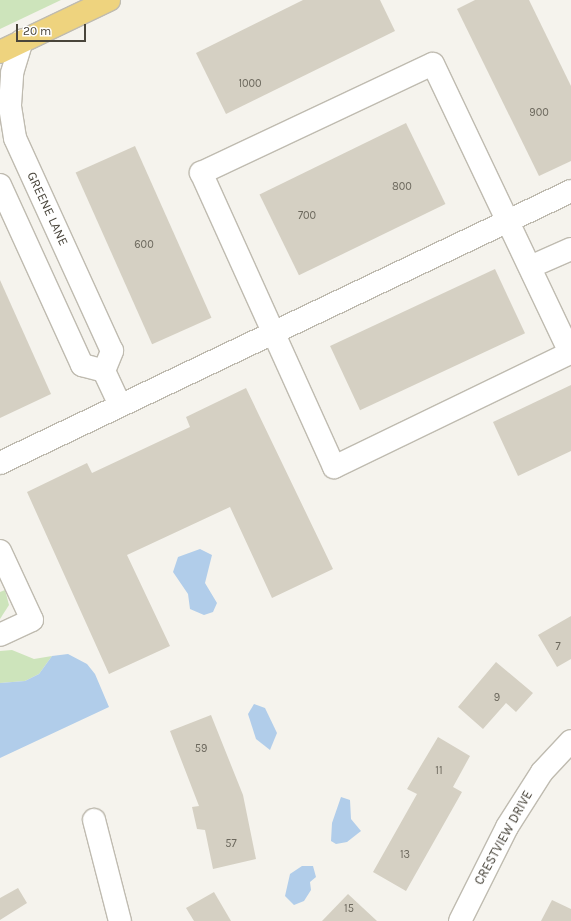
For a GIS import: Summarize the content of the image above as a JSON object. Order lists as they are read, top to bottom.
{
  "streets": {
    "street": ["GREENE LANE", "CRESTVIEW DRIVE"]
  },
  "house_numbers": [
    "1000",
    "900",
    "800",
    "700",
    "600",
    "7",
    "9",
    "59",
    "11",
    "57",
    "13",
    "15"
  ],
  "scale_bar": "20 m"
}
